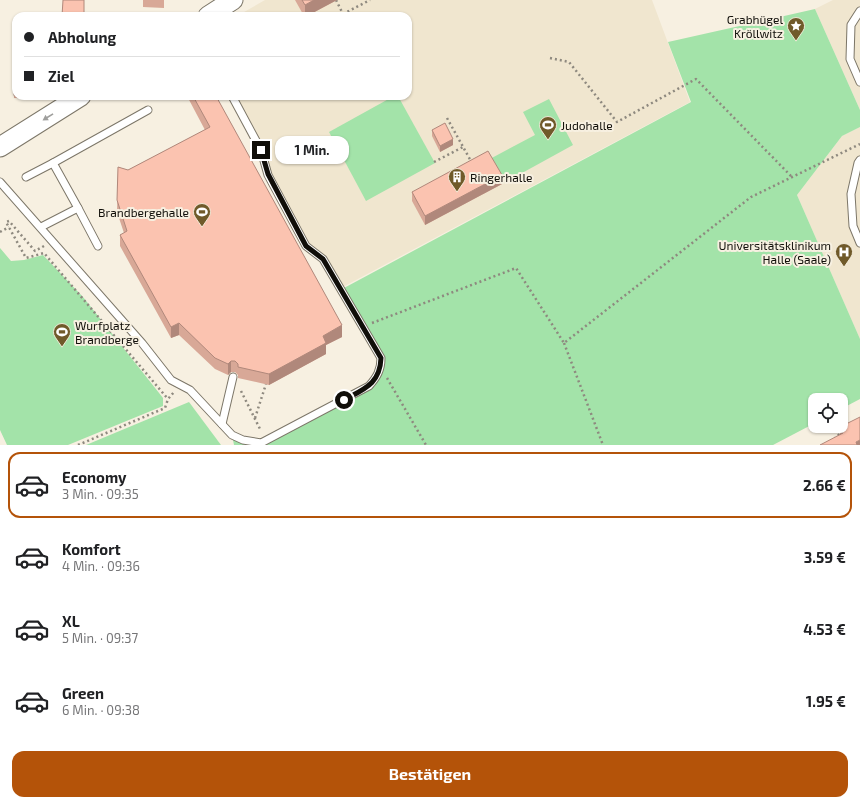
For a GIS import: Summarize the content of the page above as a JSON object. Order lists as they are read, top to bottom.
{
  "places": {
    "place": ["Grabhügel Kröllwitz"],
    "sports": ["Judohalle", "Brandbergehalle", "Wurfplatz Brandberge"],
    "building": ["Ringerhalle"],
    "hospital": ["Universitätsklinikum Halle (Saale)"]
  },
  "page": {
    "banner": ["Abholung", "Ziel"],
    "bubble": "1 Min.",
    "list": [
      {
        "name": "Economy",
        "note": "3 Min. · 09:35",
        "value": "2.66 €"
      },
      {
        "name": "Komfort",
        "note": "4 Min. · 09:36",
        "value": "3.59 €"
      },
      {
        "name": "XL",
        "note": "5 Min. · 09:37",
        "value": "4.53 €"
      },
      {
        "name": "Green",
        "note": "6 Min. · 09:38",
        "value": "1.95 €"
      }
    ],
    "buttons": "Bestätigen"
  }
}
